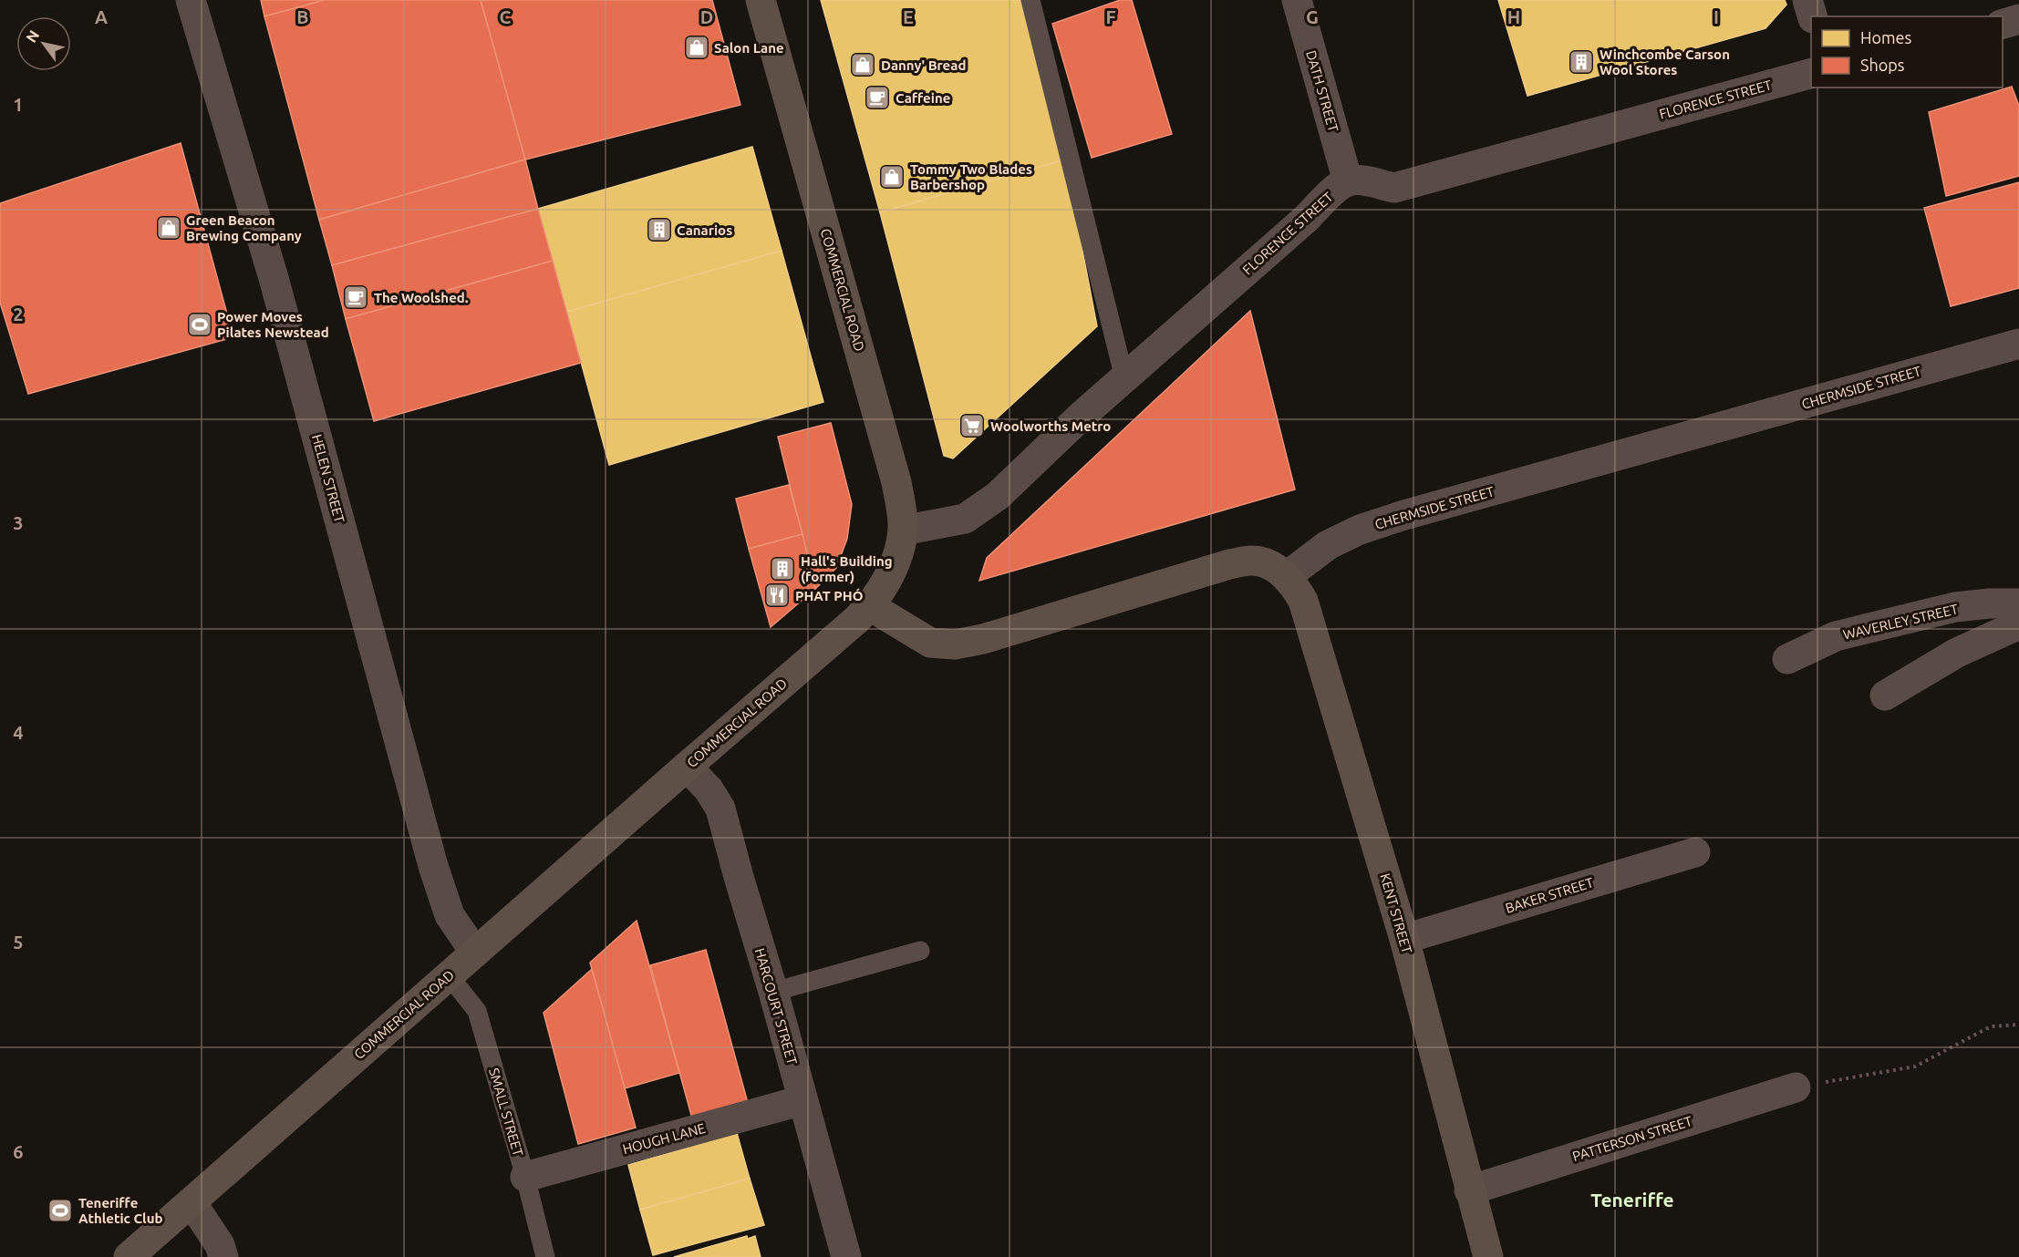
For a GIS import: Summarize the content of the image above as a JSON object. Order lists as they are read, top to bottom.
{
  "streets": {
    "street": [
      "DATH STREET",
      "FLORENCE STREET",
      "COMMERCIAL ROAD",
      "CHERMSIDE STREET",
      "HELEN STREET",
      "WAVERLEY STREET",
      "BAKER STREET",
      "KENT STREET",
      "HARCOURT STREET",
      "HOUGH LANE",
      "PATTERSON STREET"
    ],
    "lane": ["SMALL STREET"]
  },
  "crossings": [
    ["DATH STREET", "FLORENCE STREET"],
    ["FLORENCE STREET", "COMMERCIAL ROAD"],
    ["COMMERCIAL ROAD", "HELEN STREET"],
    ["COMMERCIAL ROAD", "HARCOURT STREET"],
    ["COMMERCIAL ROAD", "SMALL STREET"],
    ["CHERMSIDE STREET", "KENT STREET"],
    ["BAKER STREET", "KENT STREET"],
    ["KENT STREET", "PATTERSON STREET"],
    ["HARCOURT STREET", "HOUGH LANE"],
    ["SMALL STREET", "HOUGH LANE"]
  ],
  "districts": ["Teneriffe"],
  "places": {
    "shop": [
      "Salon Lane",
      "Danny' Bread",
      "Tommy Two Blades Barbershop",
      "Green Beacon Brewing Company"
    ],
    "building": ["Winchcombe Carson Wool Stores", "Canarios", "Hall's Building (former)"],
    "cafe": ["Caffeine", "The Woolshed."],
    "sports": ["Power Moves Pilates Newstead", "Teneriffe Athletic Club"],
    "supermarket": ["Woolworths Metro"],
    "restaurant": ["PHAT PHÓ"]
  },
  "legend": ["Homes", "Shops"],
  "north": "top left",
  "grid": {
    "columns": [
      "A",
      "B",
      "C",
      "D",
      "E",
      "F",
      "G",
      "H",
      "I"
    ],
    "rows": [
      "1",
      "2",
      "3",
      "4",
      "5",
      "6"
    ]
  }
}
